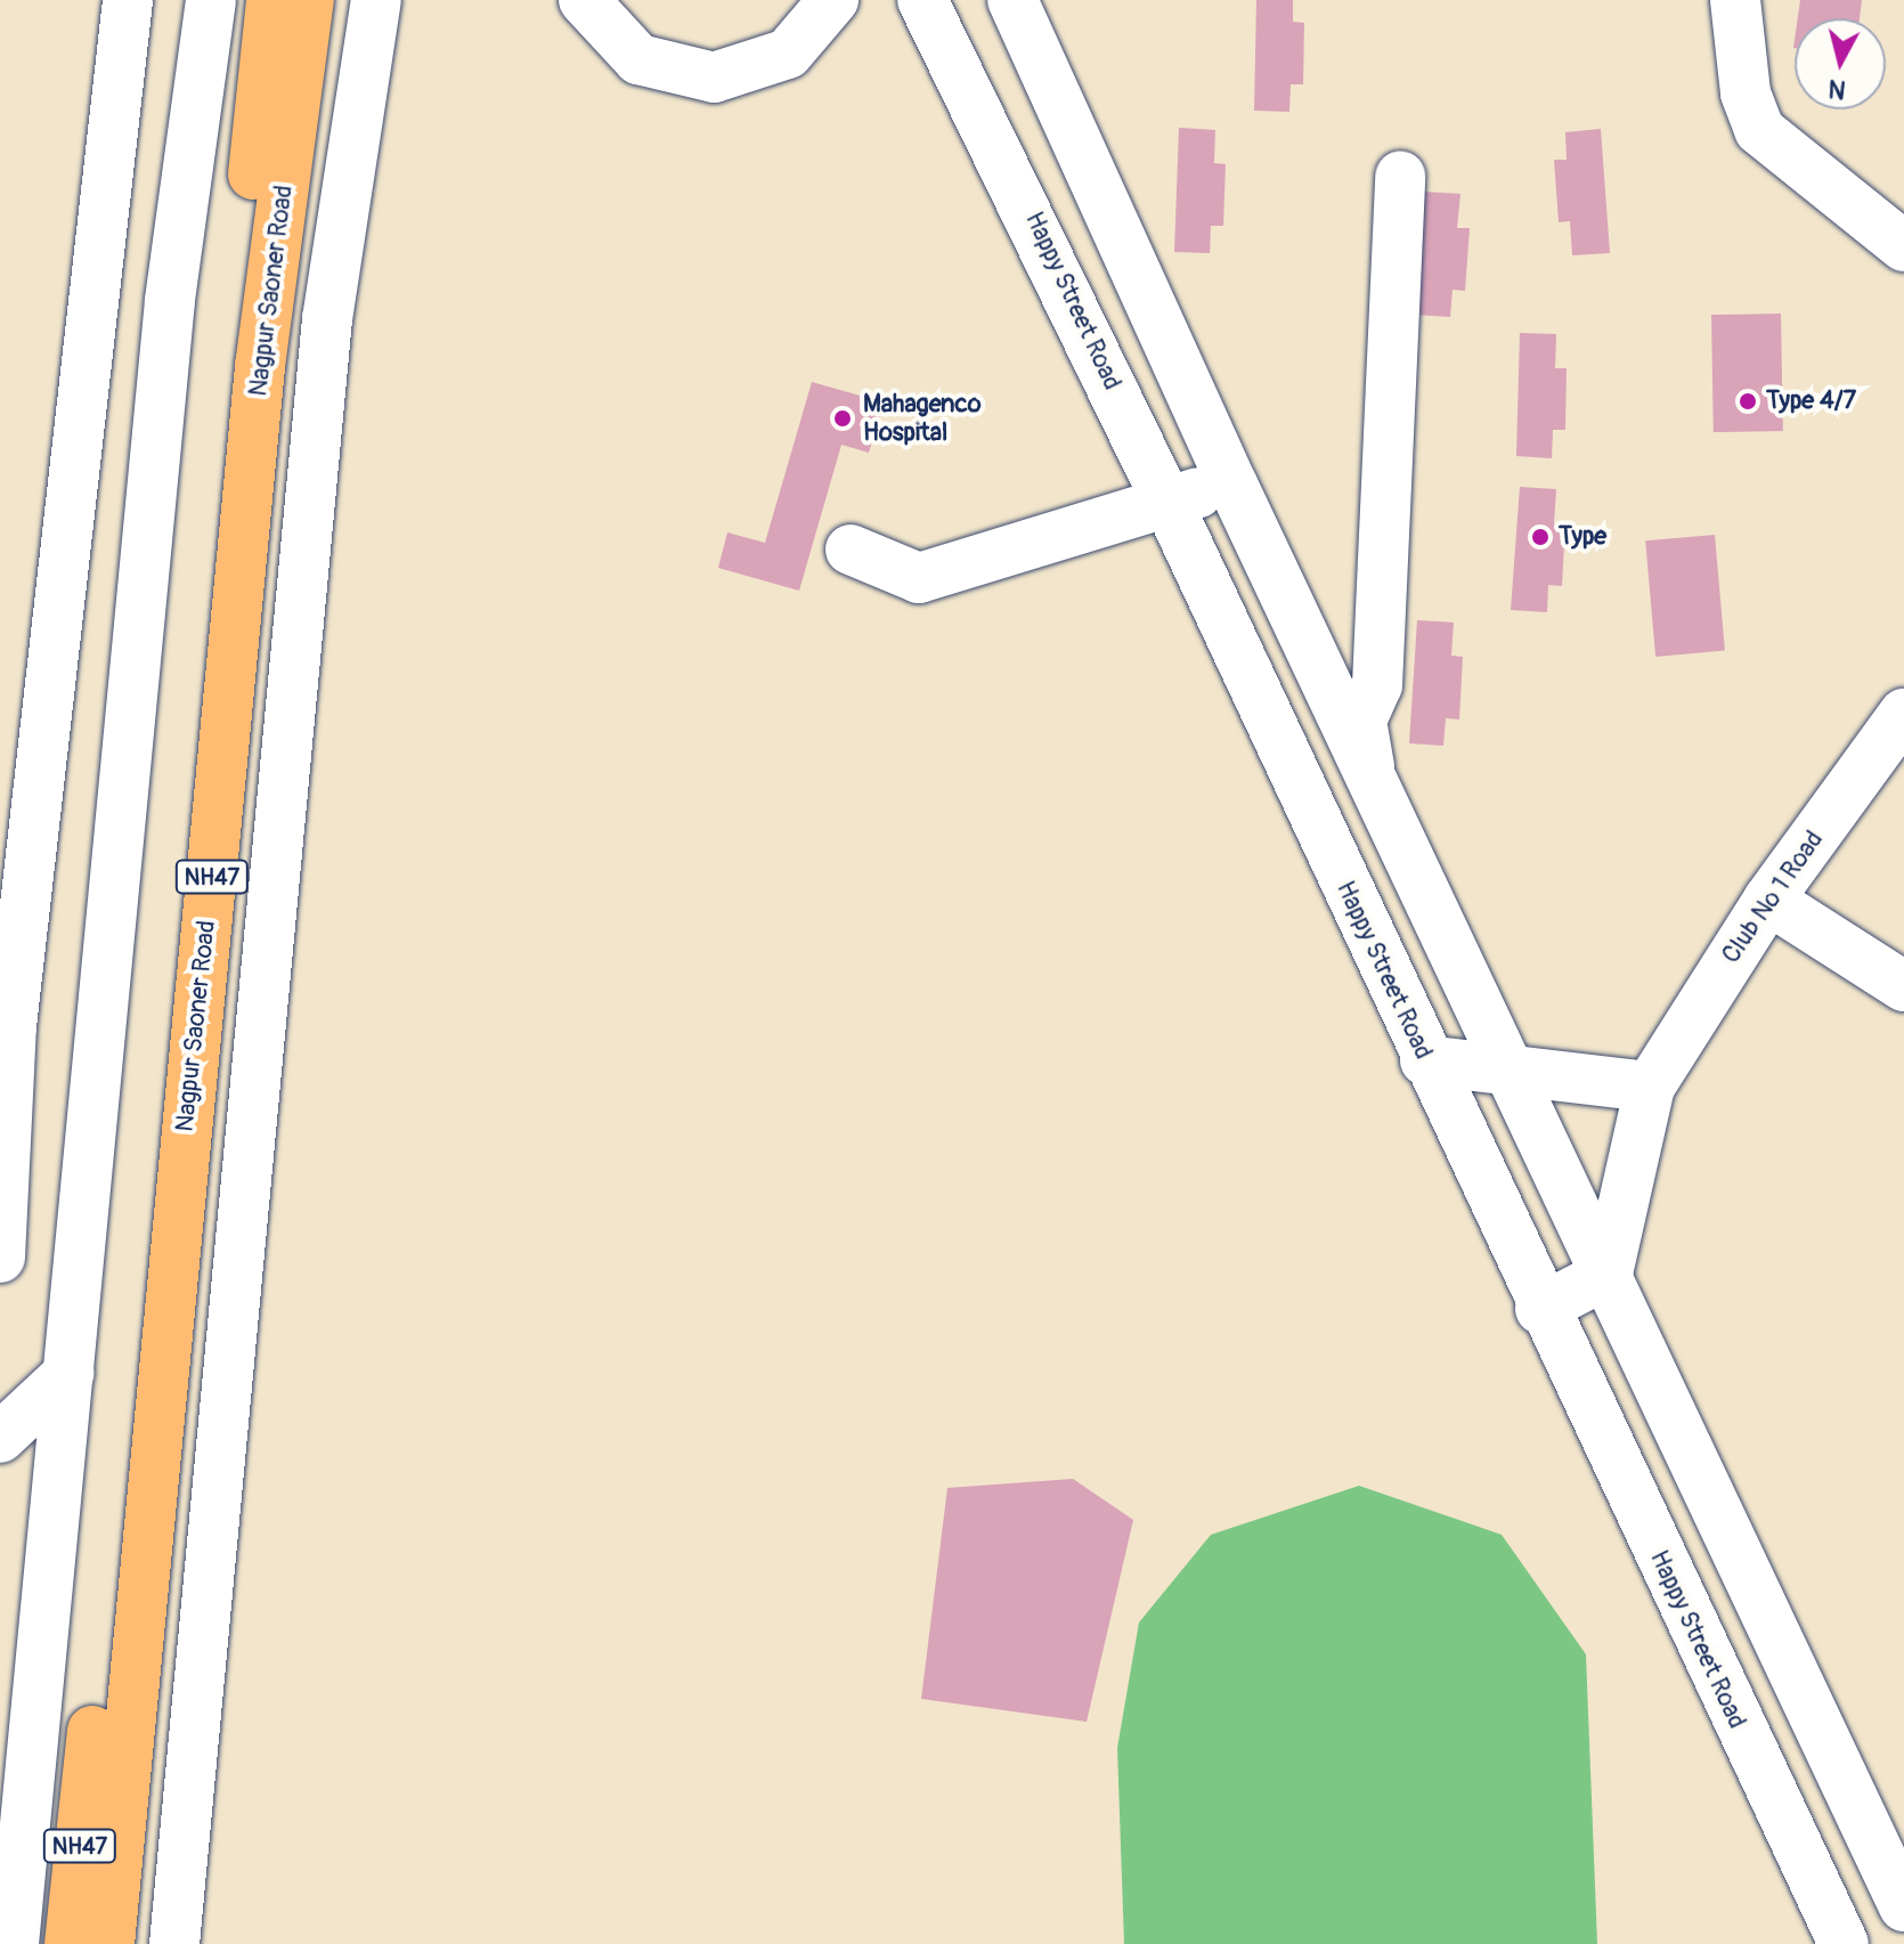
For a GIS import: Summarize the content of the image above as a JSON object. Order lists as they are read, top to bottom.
{
  "streets": {
    "highway": ["Nagpur Saoner Road", "NH47"],
    "street": ["Happy Street Road", "Club No 1 Road"]
  },
  "places": ["Type 4/7", "Mahagenco Hospital", "Type"],
  "north": "bottom"
}
